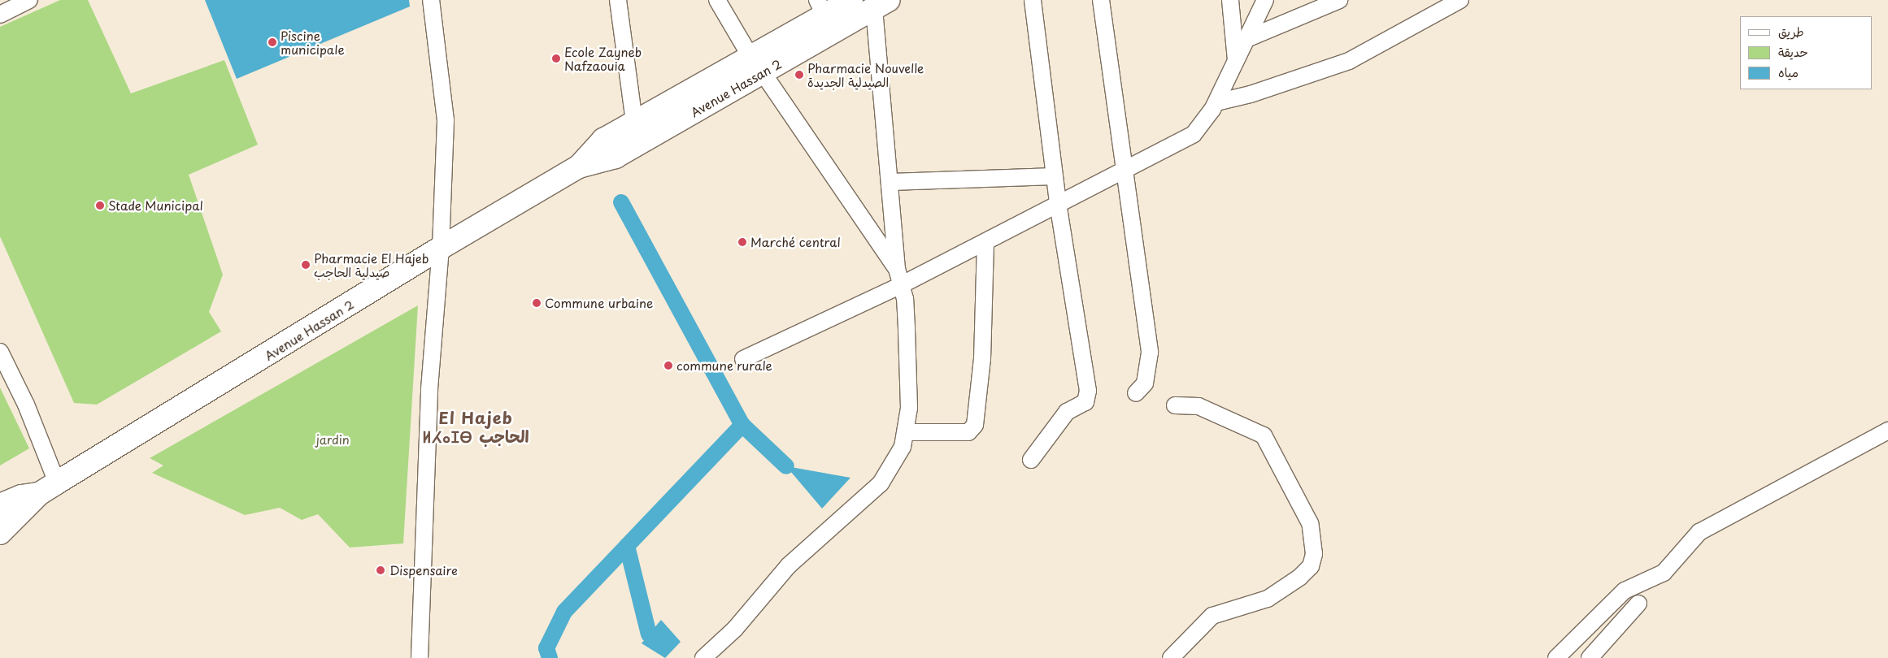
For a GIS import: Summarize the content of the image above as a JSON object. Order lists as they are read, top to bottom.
{
  "streets": {
    "main road": ["Avenue Hassan 2"]
  },
  "districts": ["El Hajeb ⵍⵃⴰⵊⴱ الحاجب"],
  "parks": ["jardin"],
  "places": [
    "Piscine municipale",
    "Ecole Zayneb Nafzaouia",
    "Pharmacie Nouvelle الصيدلية الجديدة",
    "Stade Municipal",
    "Marché central",
    "Pharmacie El Hajeb صيدلية الحاجب",
    "Commune urbaine",
    "commune rurale",
    "Dispensaire"
  ],
  "legend": ["طريق", "حديقة", "مياه"]
}
